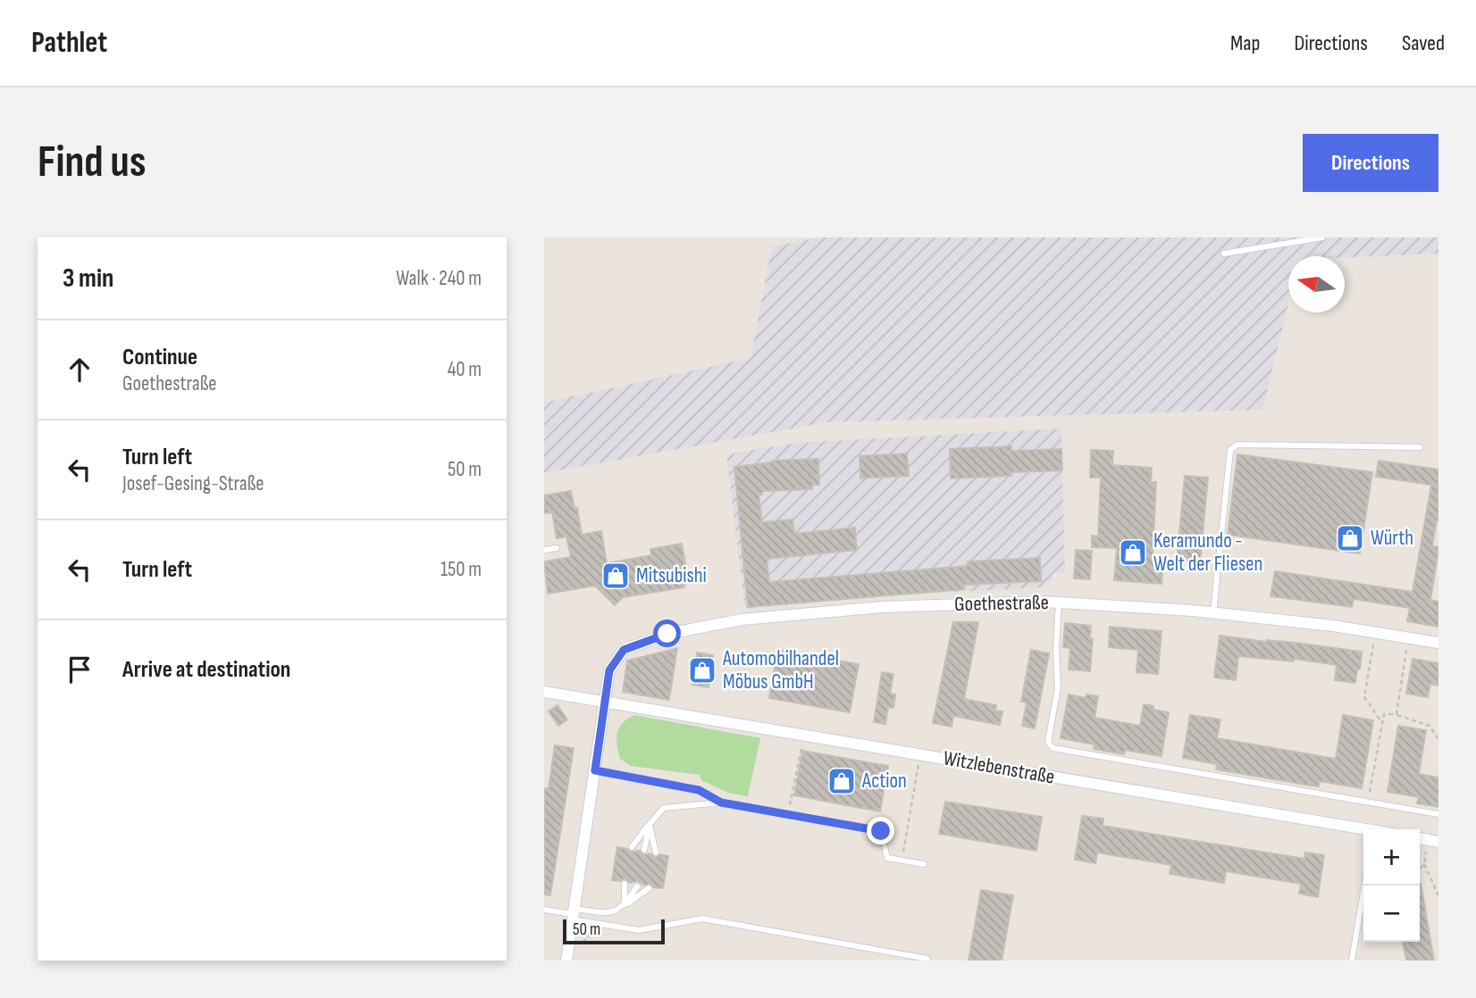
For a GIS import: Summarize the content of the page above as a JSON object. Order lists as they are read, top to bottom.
{
  "streets": {
    "street": ["Goethestraße", "Witzlebenstraße"]
  },
  "crossings": [
    ["Goethestraße", "Witzlebenstraße"]
  ],
  "places": {
    "shop": [
      "Würth",
      "Keramundo - Welt der Fliesen",
      "Mitsubishi",
      "Automobilhandel Möbus GmbH",
      "Action"
    ]
  },
  "scale_bar": "50 m",
  "north": "left",
  "page": {
    "header": "Pathlet",
    "nav": ["Map", "Directions", "Saved"],
    "buttons": "Directions",
    "title": "Find us",
    "heading": ["3 min", "Walk · 240 m"],
    "list": [
      ["Continue", "Goethestraße", "40 m"],
      ["Turn left", "Josef-Gesing-Straße", "50 m"],
      ["Turn left", "150 m"],
      "Arrive at destination"
    ],
    "map_buttons": ["+", "−"],
    "scale": "50 m"
  }
}
